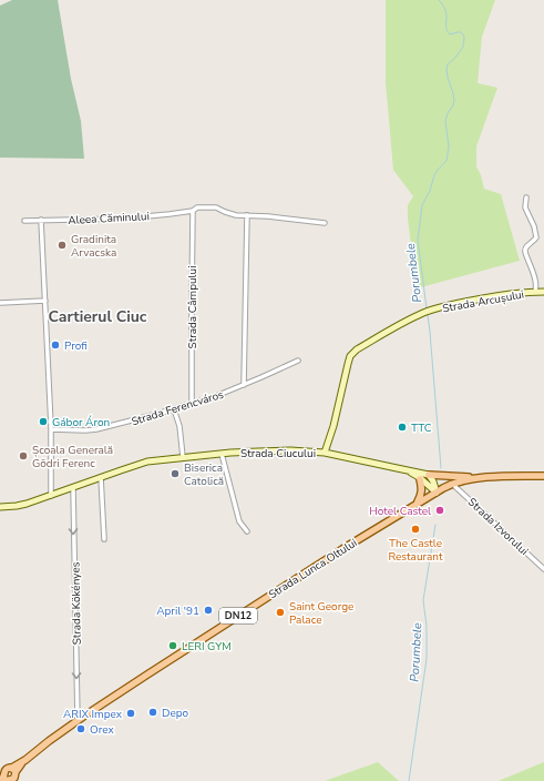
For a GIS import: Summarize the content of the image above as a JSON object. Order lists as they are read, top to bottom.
{
  "streets": {
    "main road": [
      "Strada Arcușului",
      "Strada Ciucului",
      "Strada Lunca Oltului",
      "DN12"
    ],
    "street": [
      "Aleea Căminului",
      "Strada Câmpului",
      "Strada Ferencváros",
      "Strada Izvorului",
      "Strada Kökényes"
    ]
  },
  "crossings": [
    ["Aleea Căminului", "Strada Câmpului"],
    ["Strada Arcușului", "Strada Ciucului"],
    ["Strada Câmpului", "Strada Ferencváros"],
    ["Strada Ciucului", "Strada Kökényes"],
    ["Strada Izvorului", "Strada Lunca Oltului"],
    ["Strada Lunca Oltului", "Strada Kökényes"],
    ["Strada Lunca Oltului", "DN12"]
  ],
  "one_way": ["Strada Kökényes"],
  "districts": ["Cartierul Ciuc"],
  "water": ["Porumbele"],
  "places": [
    "Gradinita Arvacska",
    "Profi",
    "Gábor Áron",
    "TTC",
    "Școala Generală Gödri Ferenc",
    "Biserica Catolică",
    "Hotel Castel",
    "The Castle Restaurant",
    "April '91",
    "Saint George Palace",
    "LERI GYM",
    "Depo",
    "ARIX Impex",
    "Orex"
  ]
}
